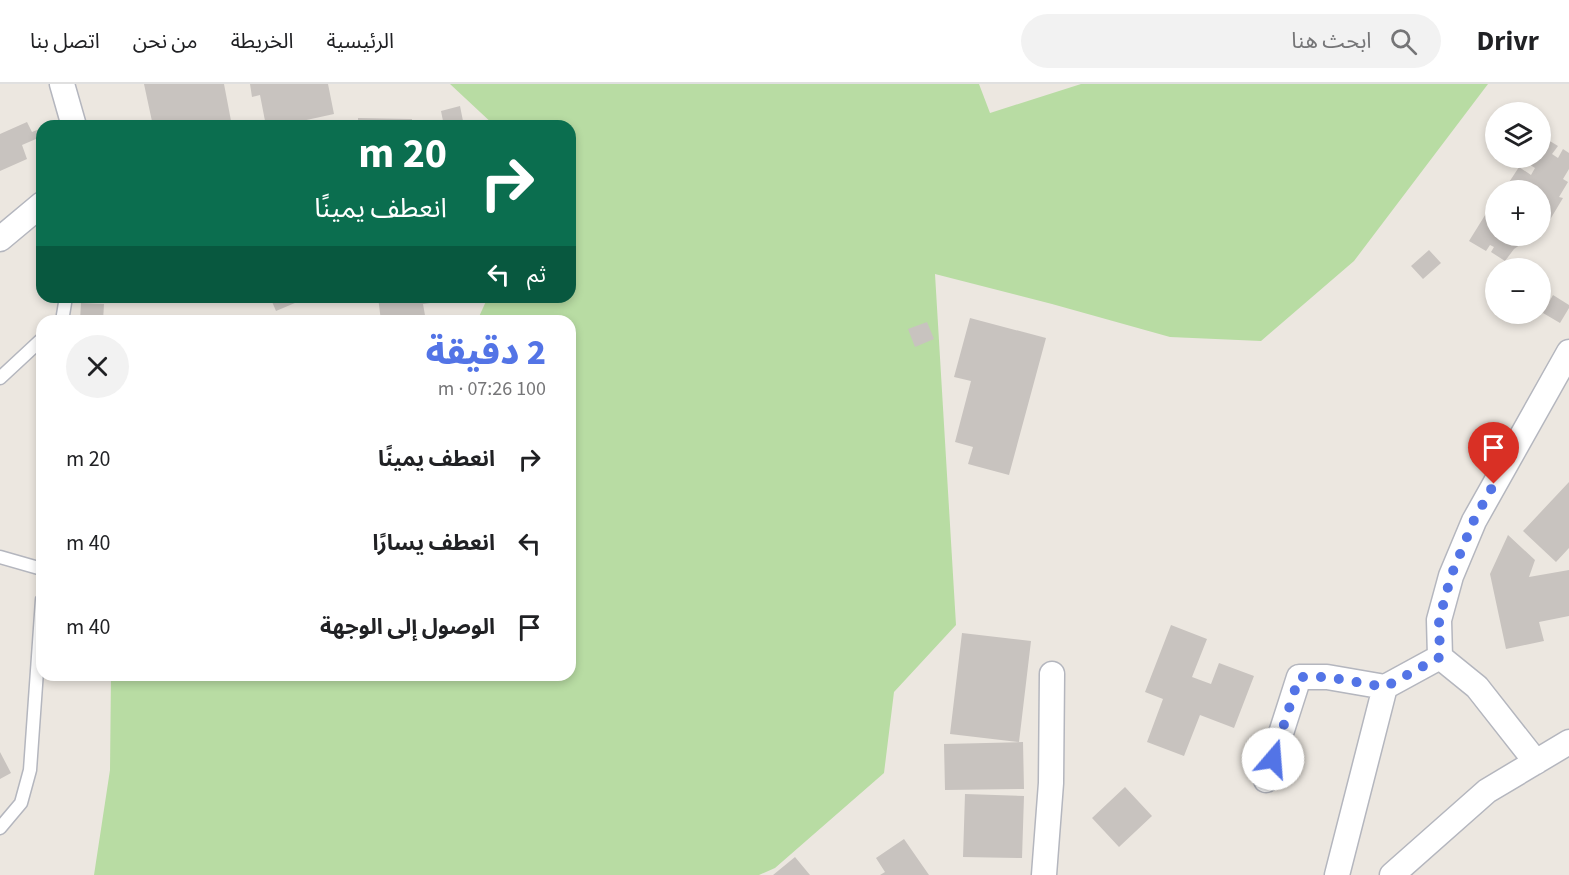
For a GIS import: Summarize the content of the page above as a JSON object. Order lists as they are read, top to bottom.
{
  "page": {
    "header": "Drivr",
    "search": "ابحث هنا",
    "nav": [
      "الرئيسية",
      "الخريطة",
      "من نحن",
      "اتصل بنا"
    ],
    "map_buttons": ["+", "−"],
    "turn": ["20 m", "انعطف يمينًا"],
    "then": "ثم",
    "heading": ["2 دقيقة", "100 m · 07:26"],
    "list": [
      {
        "name": "انعطف يمينًا",
        "value": "20 m"
      },
      {
        "name": "انعطف يسارًا",
        "value": "40 m"
      },
      {
        "name": "الوصول إلى الوجهة",
        "value": "40 m"
      }
    ]
  }
}
